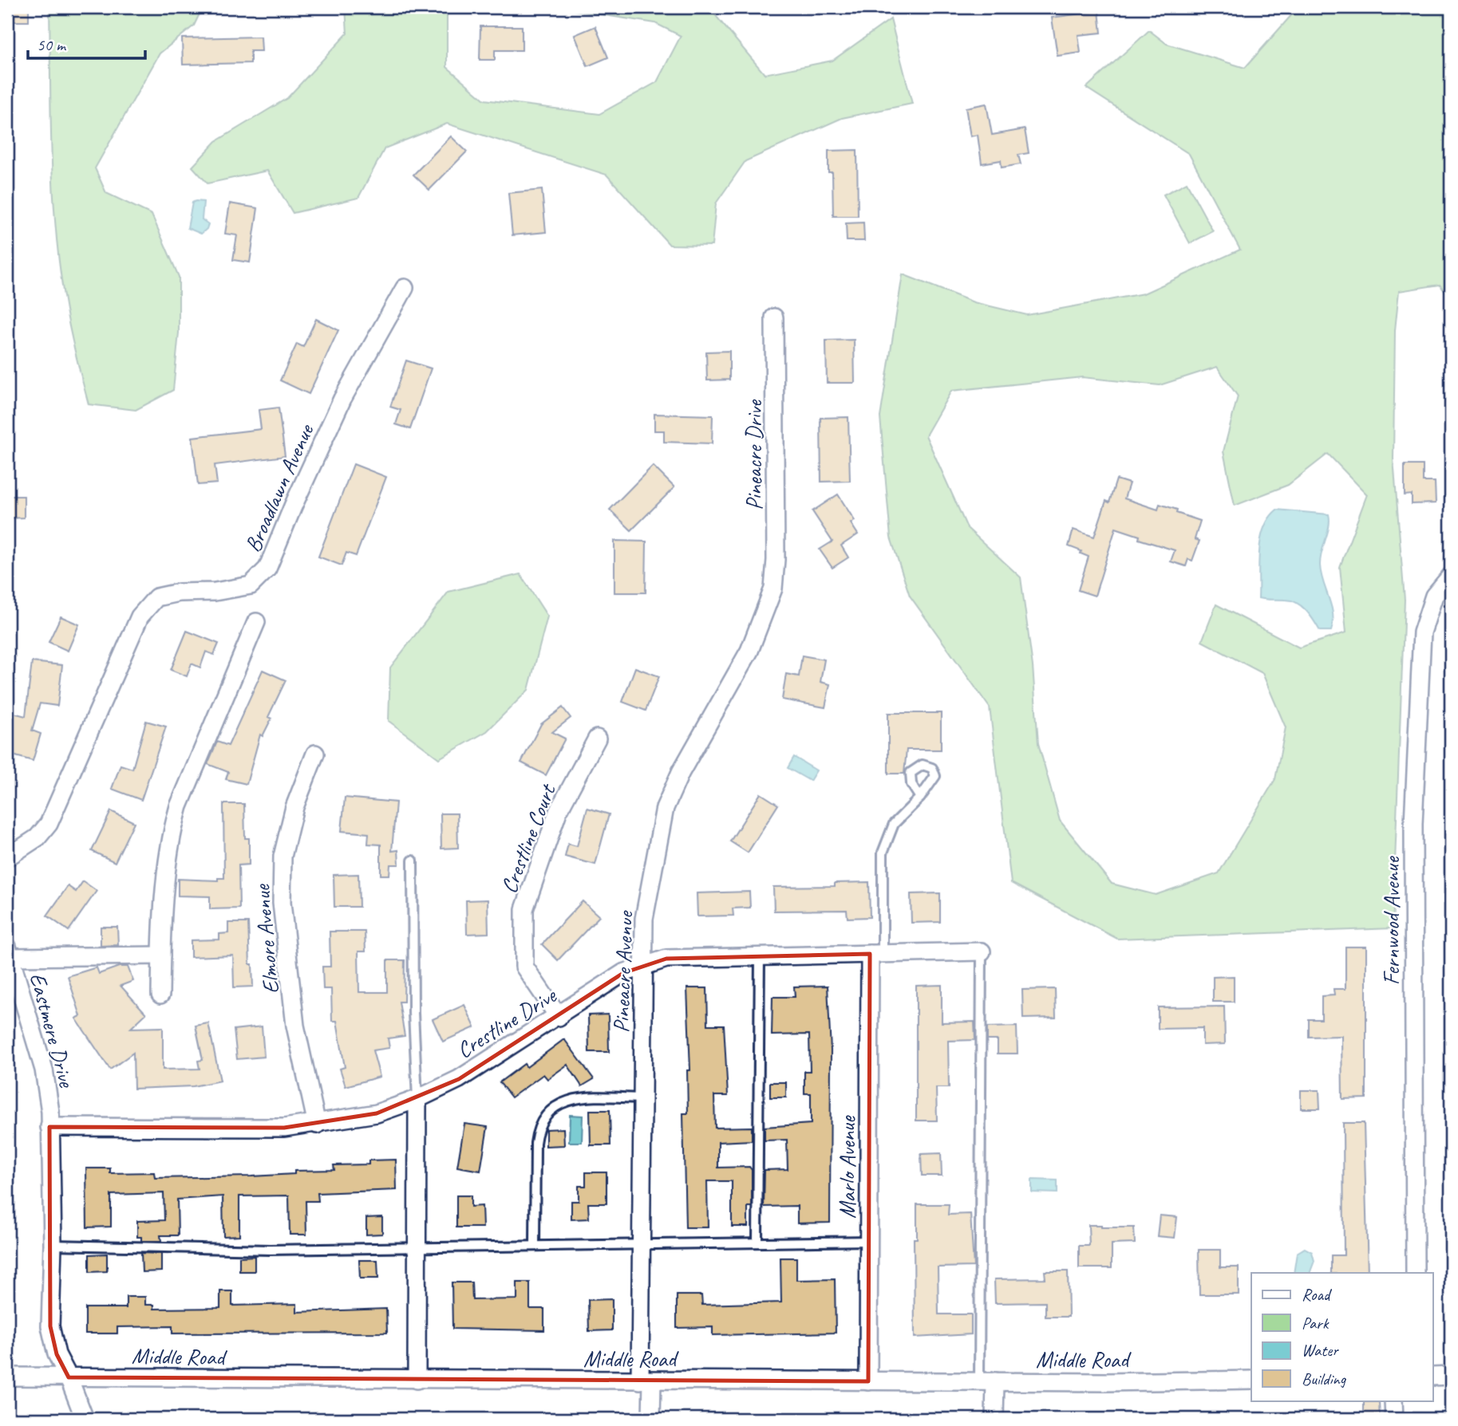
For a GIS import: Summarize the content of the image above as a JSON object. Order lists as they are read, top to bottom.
{
  "streets": {
    "street": [
      "Pineacre Drive",
      "Broadlawn Avenue",
      "Crestline Court",
      "Fernwood Avenue",
      "Elmore Avenue",
      "Pineacre Avenue",
      "Crestline Drive",
      "Eastmere Drive",
      "Marlo Avenue",
      "Middle Road"
    ]
  },
  "crossings": [
    ["Pineacre Drive", "Pineacre Avenue"],
    ["Crestline Court", "Crestline Drive"],
    ["Elmore Avenue", "Crestline Drive"],
    ["Pineacre Avenue", "Crestline Drive"],
    ["Pineacre Avenue", "Middle Road"],
    ["Crestline Drive", "Eastmere Drive"],
    ["Crestline Drive", "Marlo Avenue"],
    ["Eastmere Drive", "Middle Road"],
    ["Marlo Avenue", "Middle Road"]
  ],
  "legend": [
    "Road",
    "Park",
    "Water",
    "Building"
  ],
  "scale_bar": "50 m"
}
